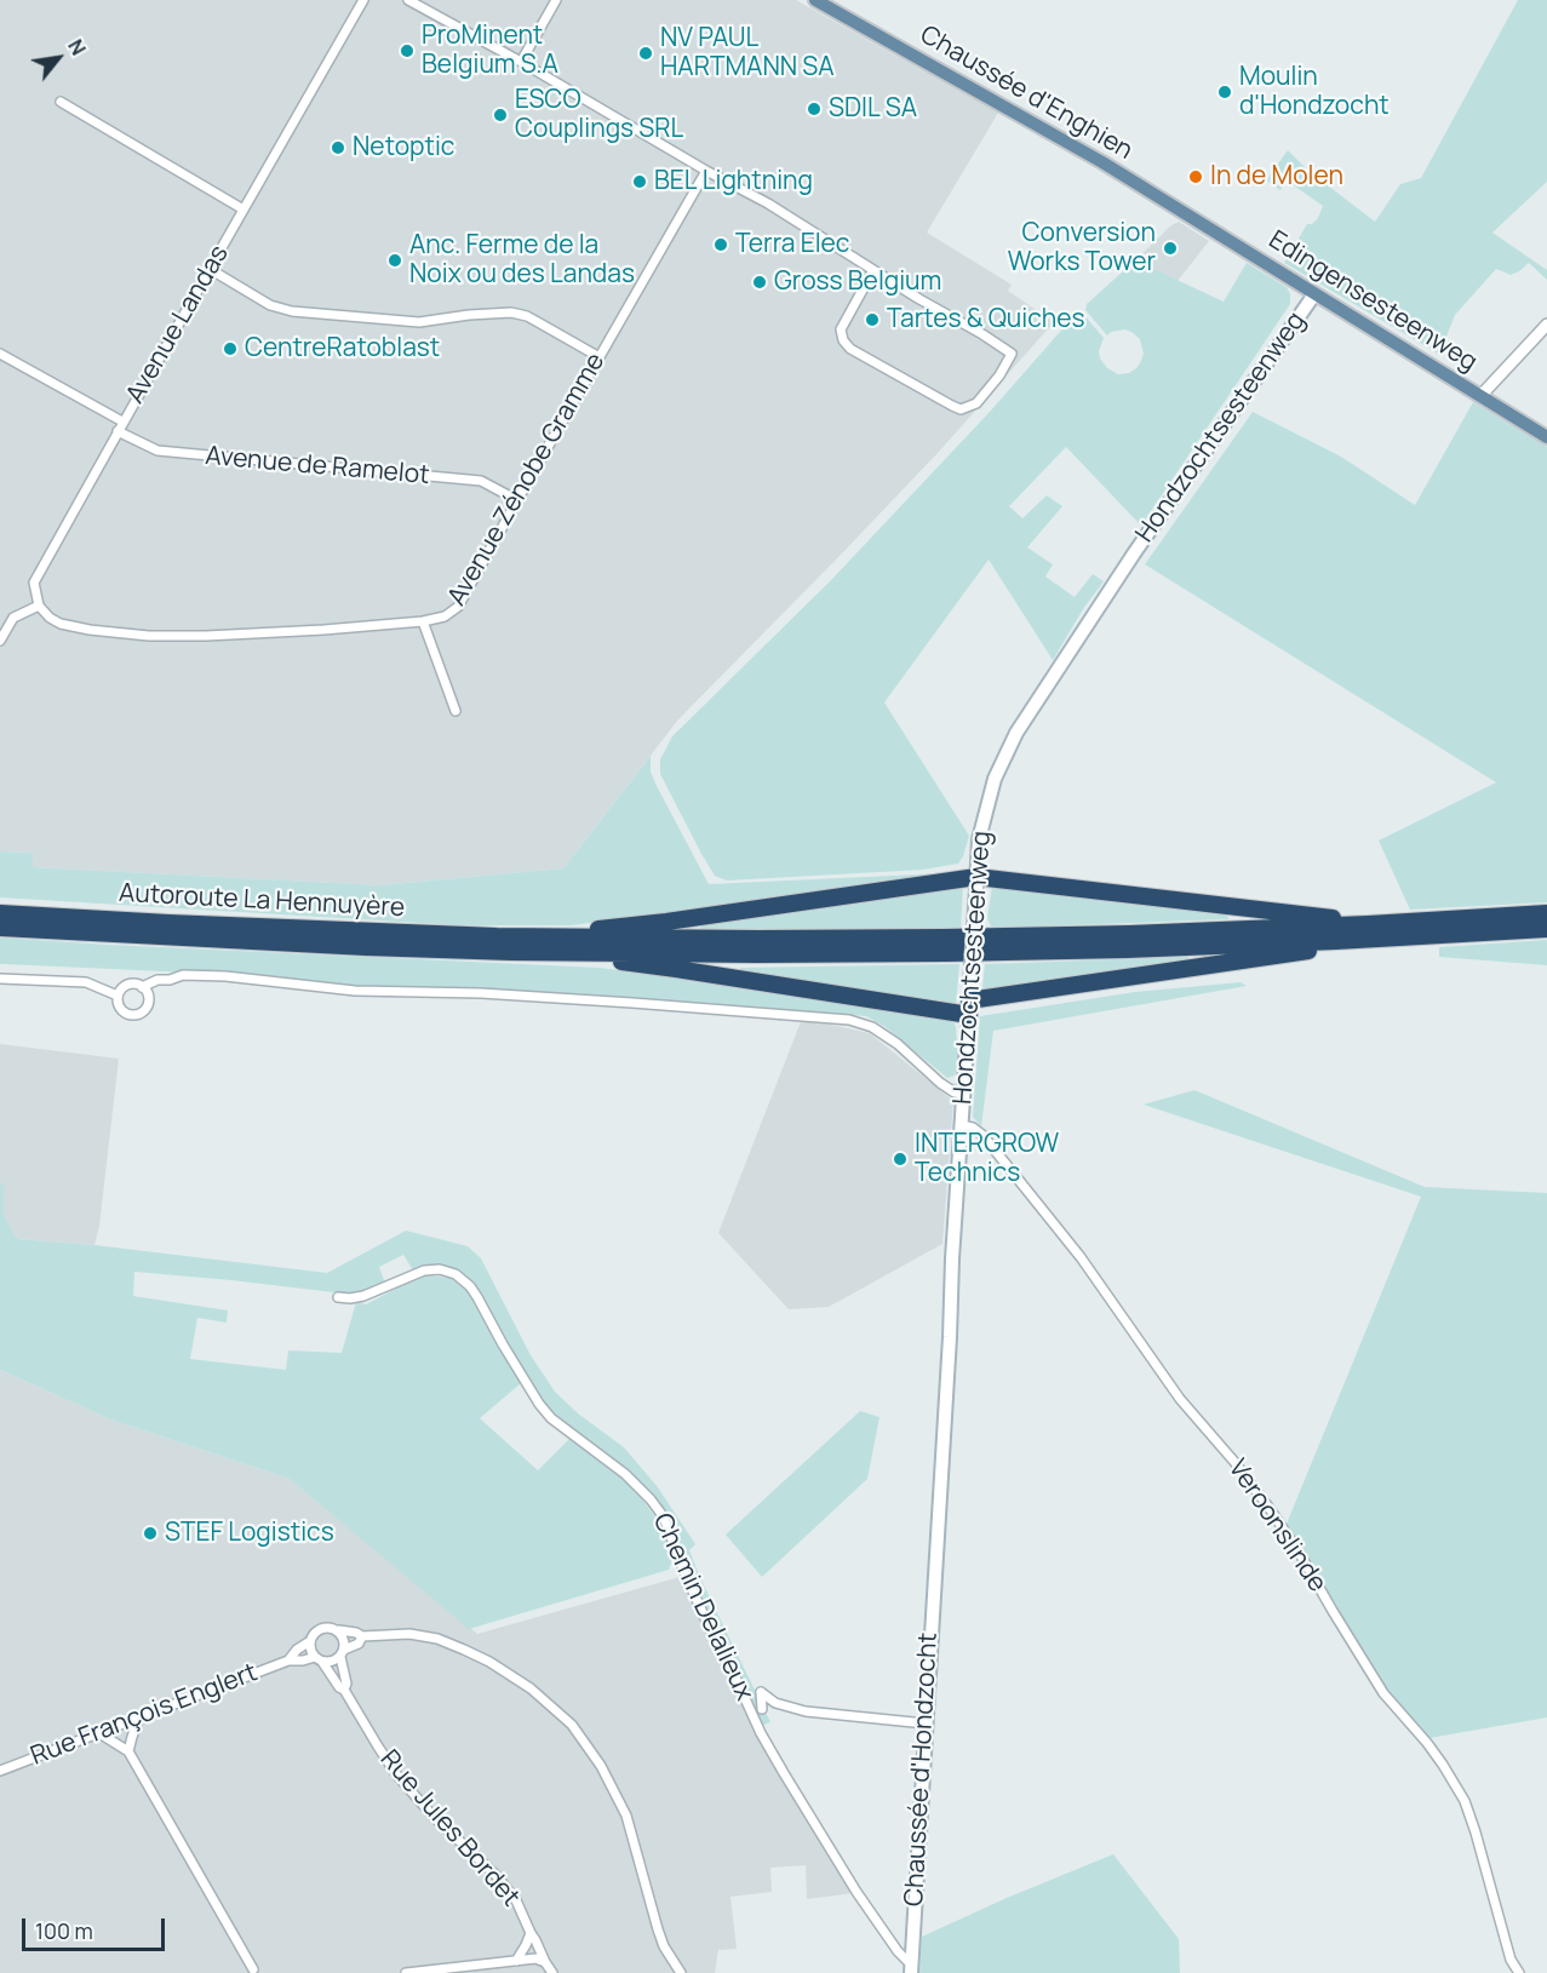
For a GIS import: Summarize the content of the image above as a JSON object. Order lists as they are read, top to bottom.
{
  "streets": {
    "highway": ["Autoroute La Hennuyère"],
    "main road": [
      "Chaussée d'Enghien",
      "Edingensesteenweg",
      "Hondzochtsesteenweg",
      "Chaussée d'Hondzocht"
    ],
    "street": [
      "Avenue Landas",
      "Avenue de Ramelot",
      "Avenue Zénobe Gramme",
      "Veroonslinde",
      "Chemin Delalieux",
      "Rue François Englert",
      "Rue Jules Bordet"
    ]
  },
  "crossings": [
    ["Chaussée d'Enghien", "Edingensesteenweg"],
    ["Edingensesteenweg", "Hondzochtsesteenweg"],
    ["Avenue Landas", "Avenue de Ramelot"],
    ["Avenue Landas", "Avenue Zénobe Gramme"],
    ["Hondzochtsesteenweg", "Veroonslinde"],
    ["Hondzochtsesteenweg", "Chaussée d'Hondzocht"],
    ["Avenue de Ramelot", "Avenue Zénobe Gramme"],
    ["Chemin Delalieux", "Chaussée d'Hondzocht"]
  ],
  "places": [
    "ProMinent Belgium S.A",
    "NV PAUL HARTMANN SA",
    "Moulin d'Hondzocht",
    "SDIL SA",
    "ESCO Couplings SRL",
    "Netoptic",
    "In de Molen",
    "BEL Lightning",
    "Terra Elec",
    "Conversion Works Tower",
    "Anc. Ferme de la Noix ou des Landas",
    "Gross Belgium",
    "Tartes & Quiches",
    "CentreRatoblast",
    "INTERGROW Technics",
    "STEF Logistics"
  ],
  "scale_bar": "100 m",
  "north": "top right"
}
